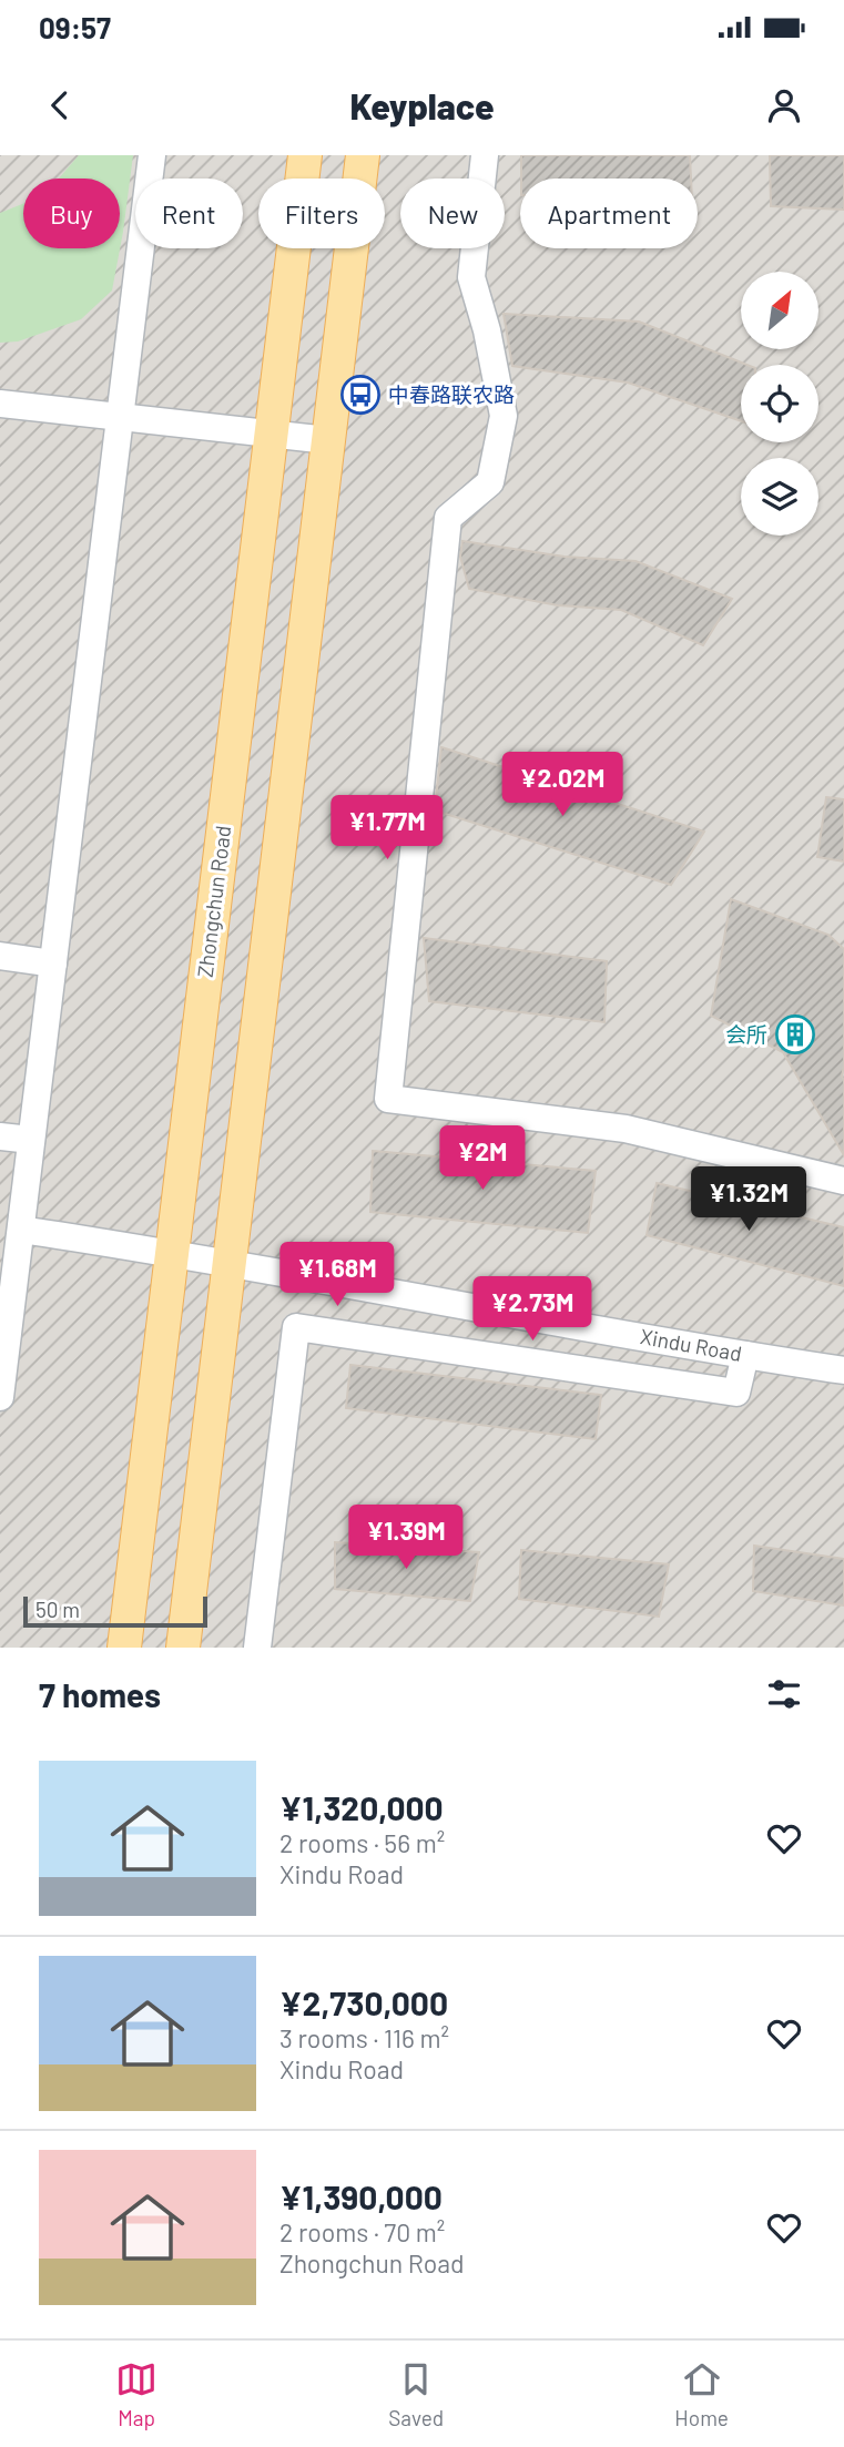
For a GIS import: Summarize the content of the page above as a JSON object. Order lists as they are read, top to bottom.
{
  "streets": {
    "main road": ["Zhongchun Road"],
    "street": ["Xindu Road"]
  },
  "crossings": [
    ["Zhongchun Road", "Xindu Road"]
  ],
  "places": {
    "bus stop": ["中春路联农路"],
    "building": ["会所"]
  },
  "scale_bar": "50 m",
  "north": "top right",
  "page": {
    "status": "09:57",
    "header": "Keyplace",
    "chip": [
      "Buy",
      "Rent",
      "Filters",
      "New",
      "Apartment"
    ],
    "price": [
      "¥2.02M",
      "¥1.77M",
      "¥2M",
      "¥1.32M",
      "¥1.68M",
      "¥2.73M",
      "¥1.39M"
    ],
    "scale": "50 m",
    "heading": "7 homes",
    "list": [
      {
        "name": "¥1,320,000",
        "note": "2 rooms · 56 m² · Xindu Road"
      },
      {
        "name": "¥2,730,000",
        "note": "3 rooms · 116 m² · Xindu Road"
      },
      {
        "name": "¥1,390,000",
        "note": "2 rooms · 70 m² · Zhongchun Road"
      }
    ],
    "tabs": ["Map", "Saved", "Home"]
  }
}
